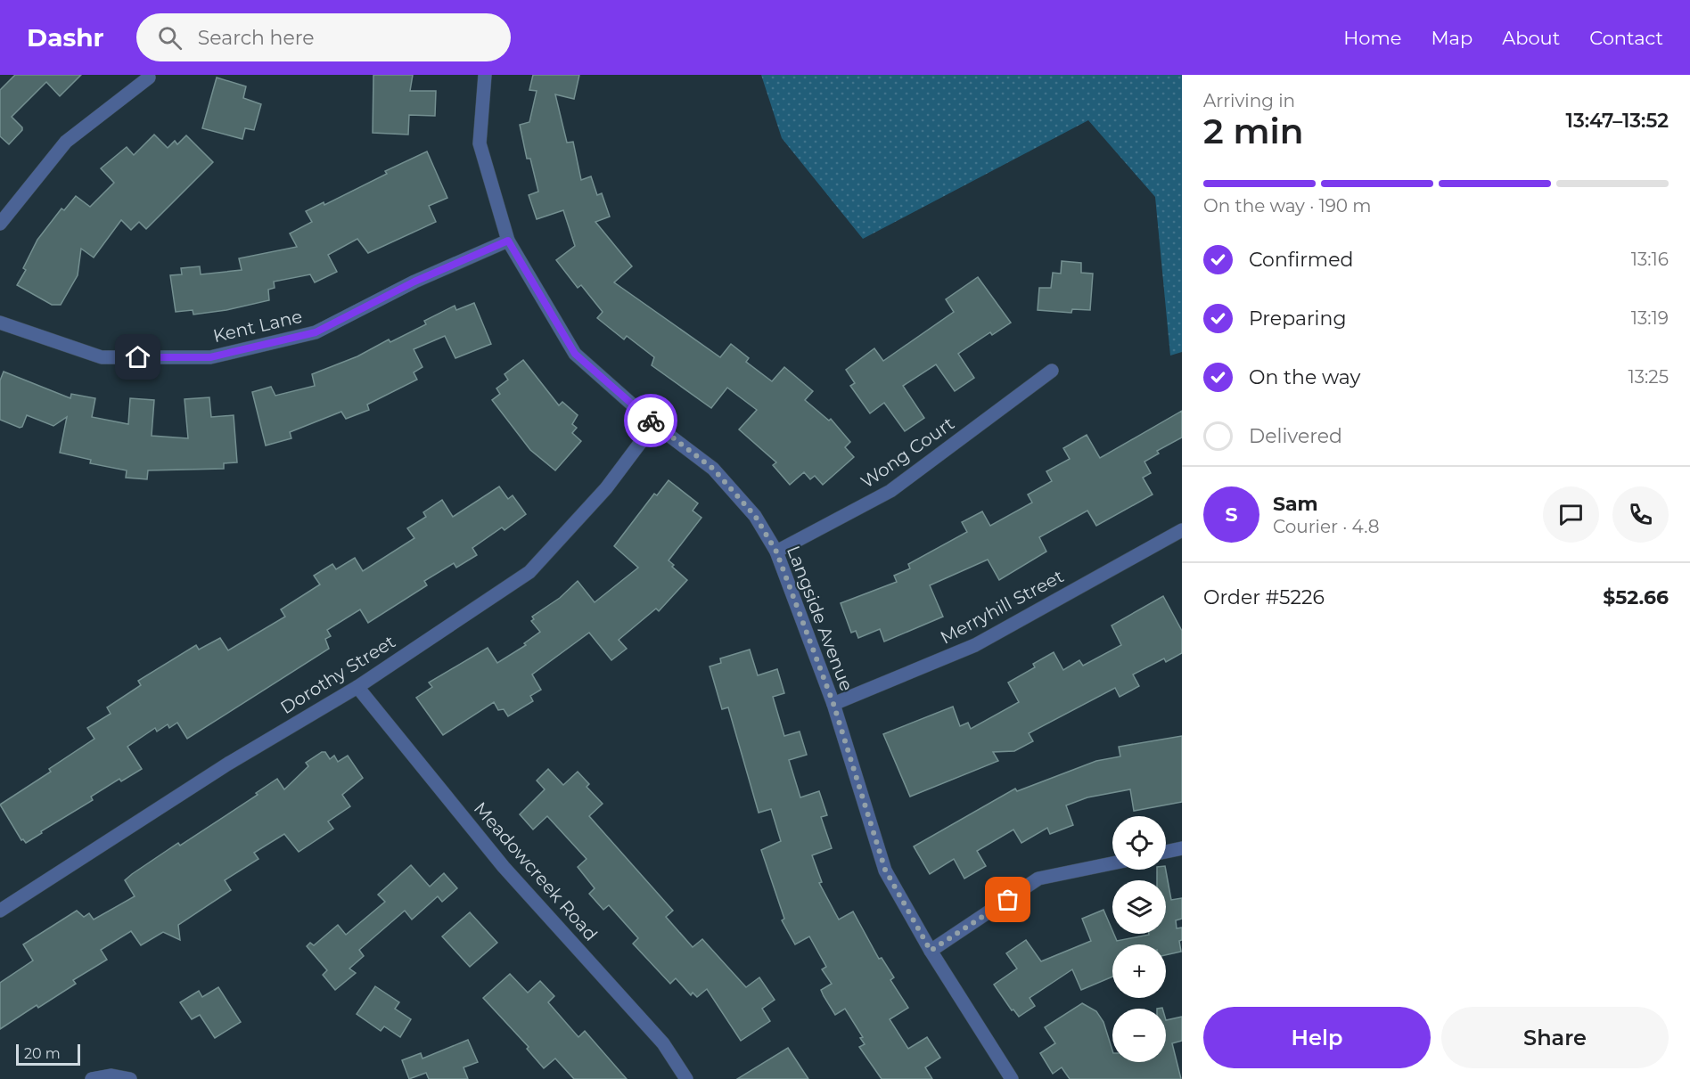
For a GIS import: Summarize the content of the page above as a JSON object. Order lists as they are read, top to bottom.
{
  "streets": {
    "street": [
      "Kent Lane",
      "Wong Court",
      "Merryhill Street",
      "Langside Avenue",
      "Dorothy Street",
      "Meadowcreek Road"
    ]
  },
  "crossings": [
    ["Kent Lane", "Langside Avenue"],
    ["Wong Court", "Langside Avenue"],
    ["Merryhill Street", "Langside Avenue"],
    ["Langside Avenue", "Dorothy Street"],
    ["Dorothy Street", "Meadowcreek Road"]
  ],
  "scale_bar": "20 m",
  "page": {
    "header": "Dashr",
    "search": "Search here",
    "nav": [
      "Home",
      "Map",
      "About",
      "Contact"
    ],
    "heading": ["2 min", "Arriving in", "13:47–13:52"],
    "panel": [
      "Sam",
      "Courier · 4.8",
      "Order #5226",
      "$52.66"
    ],
    "bar": "On the way · 190 m",
    "list": [
      ["Confirmed", "13:16"],
      ["Preparing", "13:19"],
      ["On the way", "13:25"],
      "Delivered"
    ],
    "round": "S",
    "map_buttons": ["+", "−"],
    "buttons": ["Help", "Share"],
    "scale": "20 m"
  }
}
